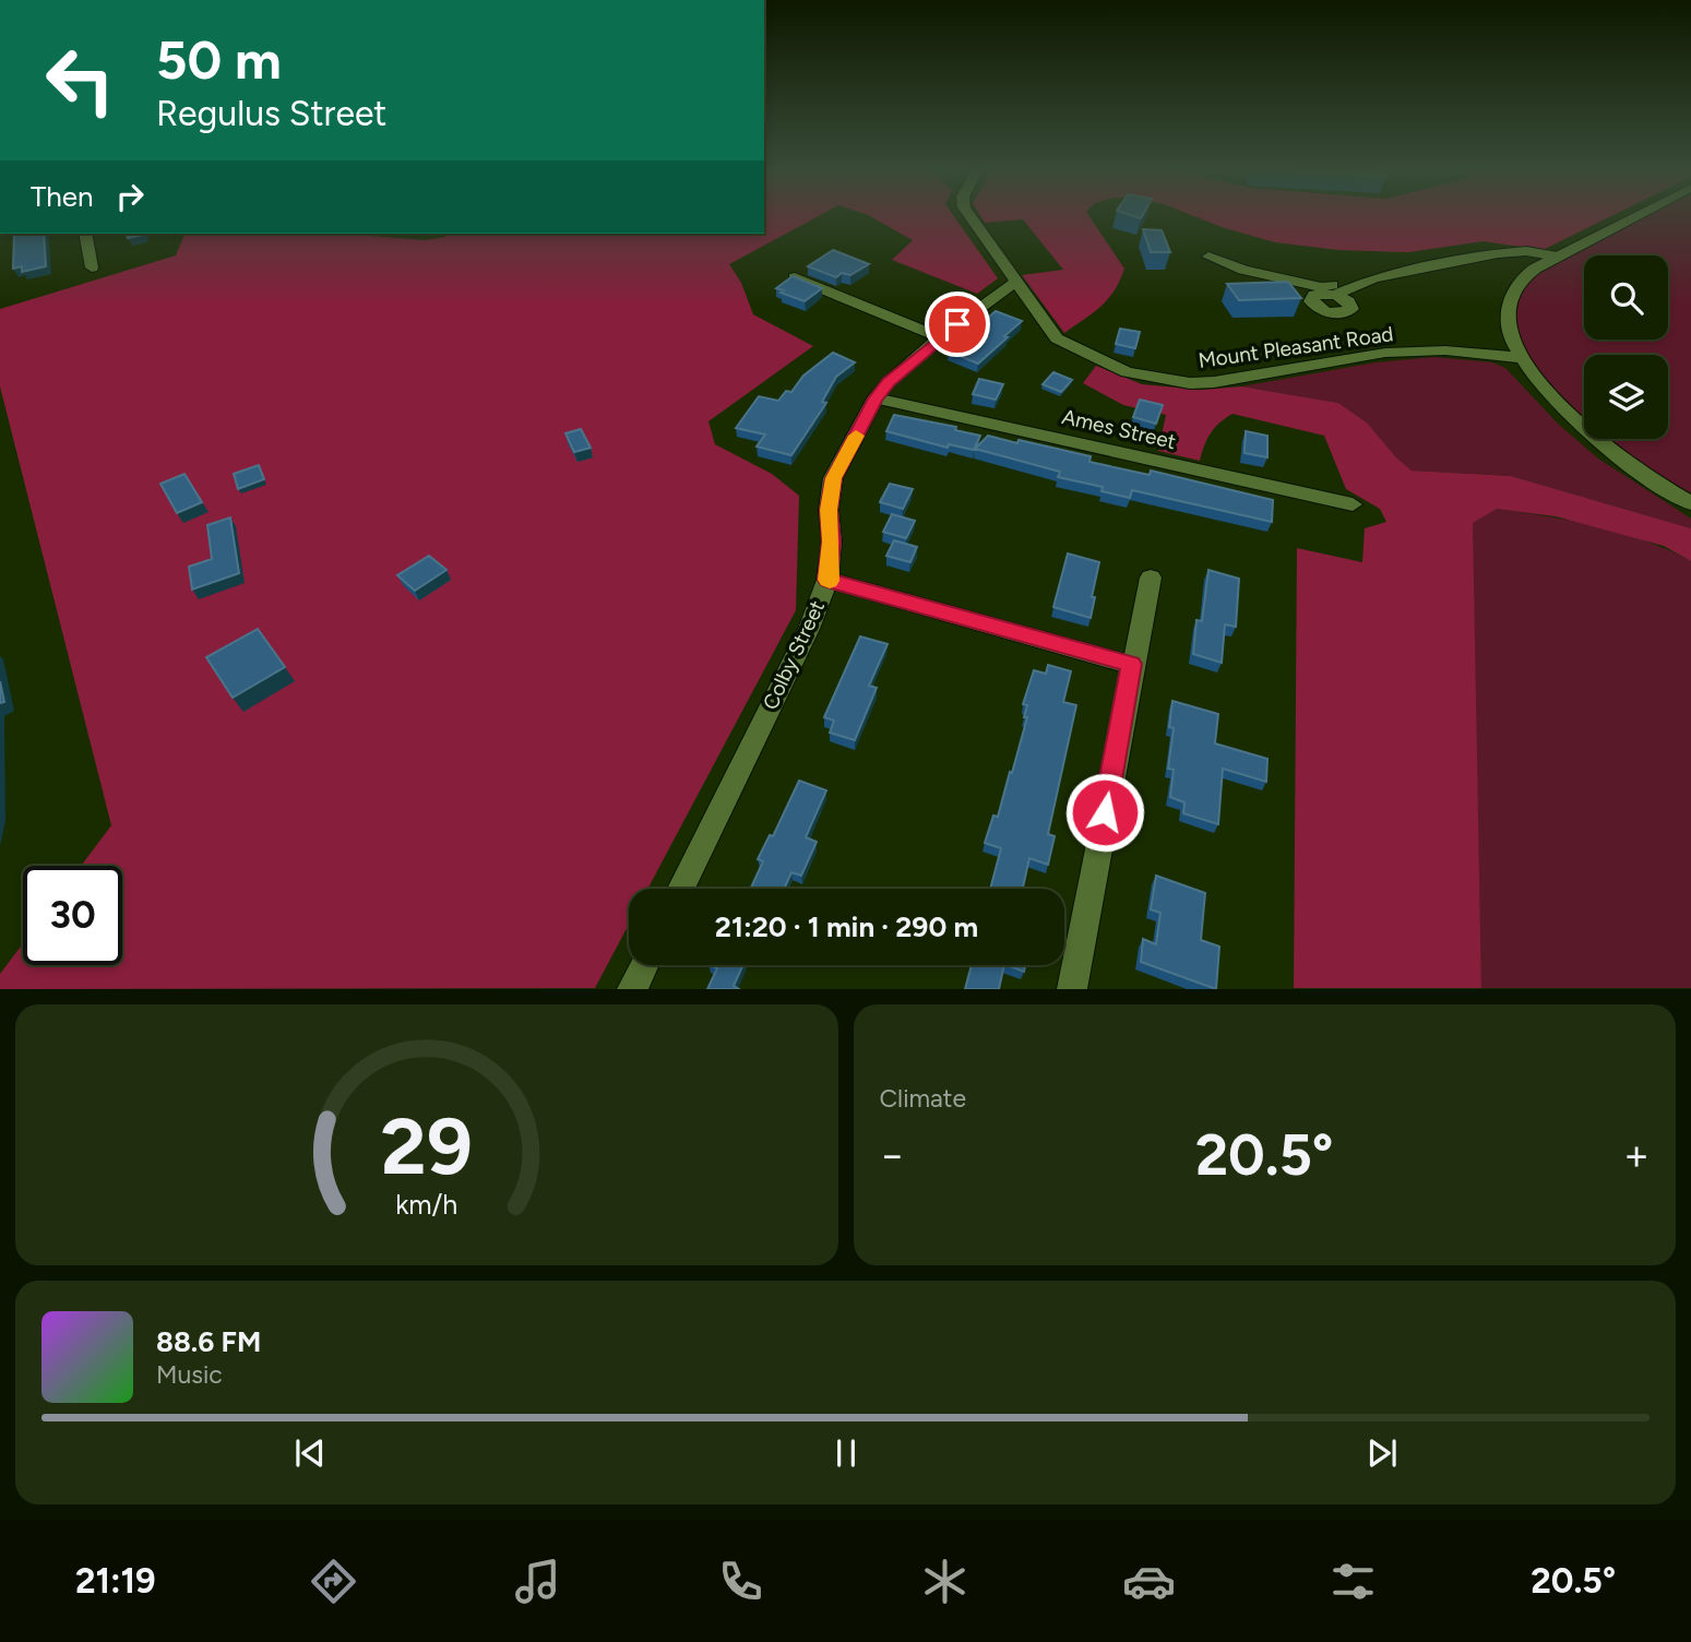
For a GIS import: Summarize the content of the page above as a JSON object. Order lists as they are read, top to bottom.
{
  "streets": {
    "street": ["Mount Pleasant Road", "Ames Street", "Colby Street"]
  },
  "crossings": [
    ["Mount Pleasant Road", "Colby Street"],
    ["Ames Street", "Colby Street"]
  ],
  "page": {
    "turn": ["50 m", "Regulus Street"],
    "then": "Then",
    "limit": "30",
    "trip": "21:20 · 1 min · 290 m",
    "tile": "Climate",
    "heat": ["−", "20.5°", "+"],
    "song": ["88.6 FM", "Music"],
    "tabs": ["21:19", "20.5°"],
    "gauge": ["29", "km/h"]
  }
}
